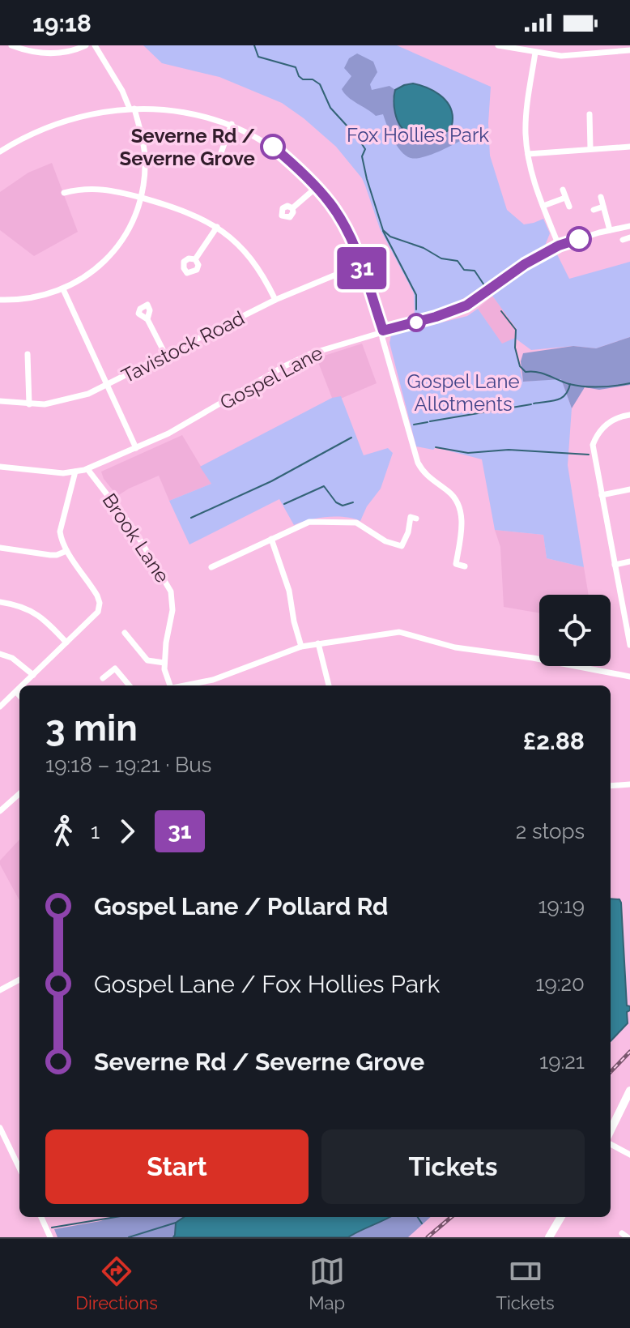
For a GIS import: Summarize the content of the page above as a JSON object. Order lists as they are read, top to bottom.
{
  "streets": {
    "street": ["Tavistock Road", "Gospel Lane", "Brook Lane"]
  },
  "crossings": [
    ["Gospel Lane", "Brook Lane"]
  ],
  "parks": ["Fox Hollies Park", "Gospel Lane Allotments"],
  "places": ["Severne Rd / Severne Grove"],
  "lines": ["bus line 31"],
  "page": {
    "status": "19:18",
    "on_map": "31",
    "heading": ["3 min", "19:18 – 19:21 · Bus", "£2.88"],
    "legs": ["1", "31", "2 stops"],
    "list": [
      {
        "name": "Gospel Lane / Pollard Rd",
        "value": "19:19"
      },
      {
        "name": "Gospel Lane / Fox Hollies Park",
        "value": "19:20"
      },
      {
        "name": "Severne Rd / Severne Grove",
        "value": "19:21"
      }
    ],
    "buttons": ["Start", "Tickets"],
    "tabs": ["Directions", "Map", "Tickets"]
  }
}
